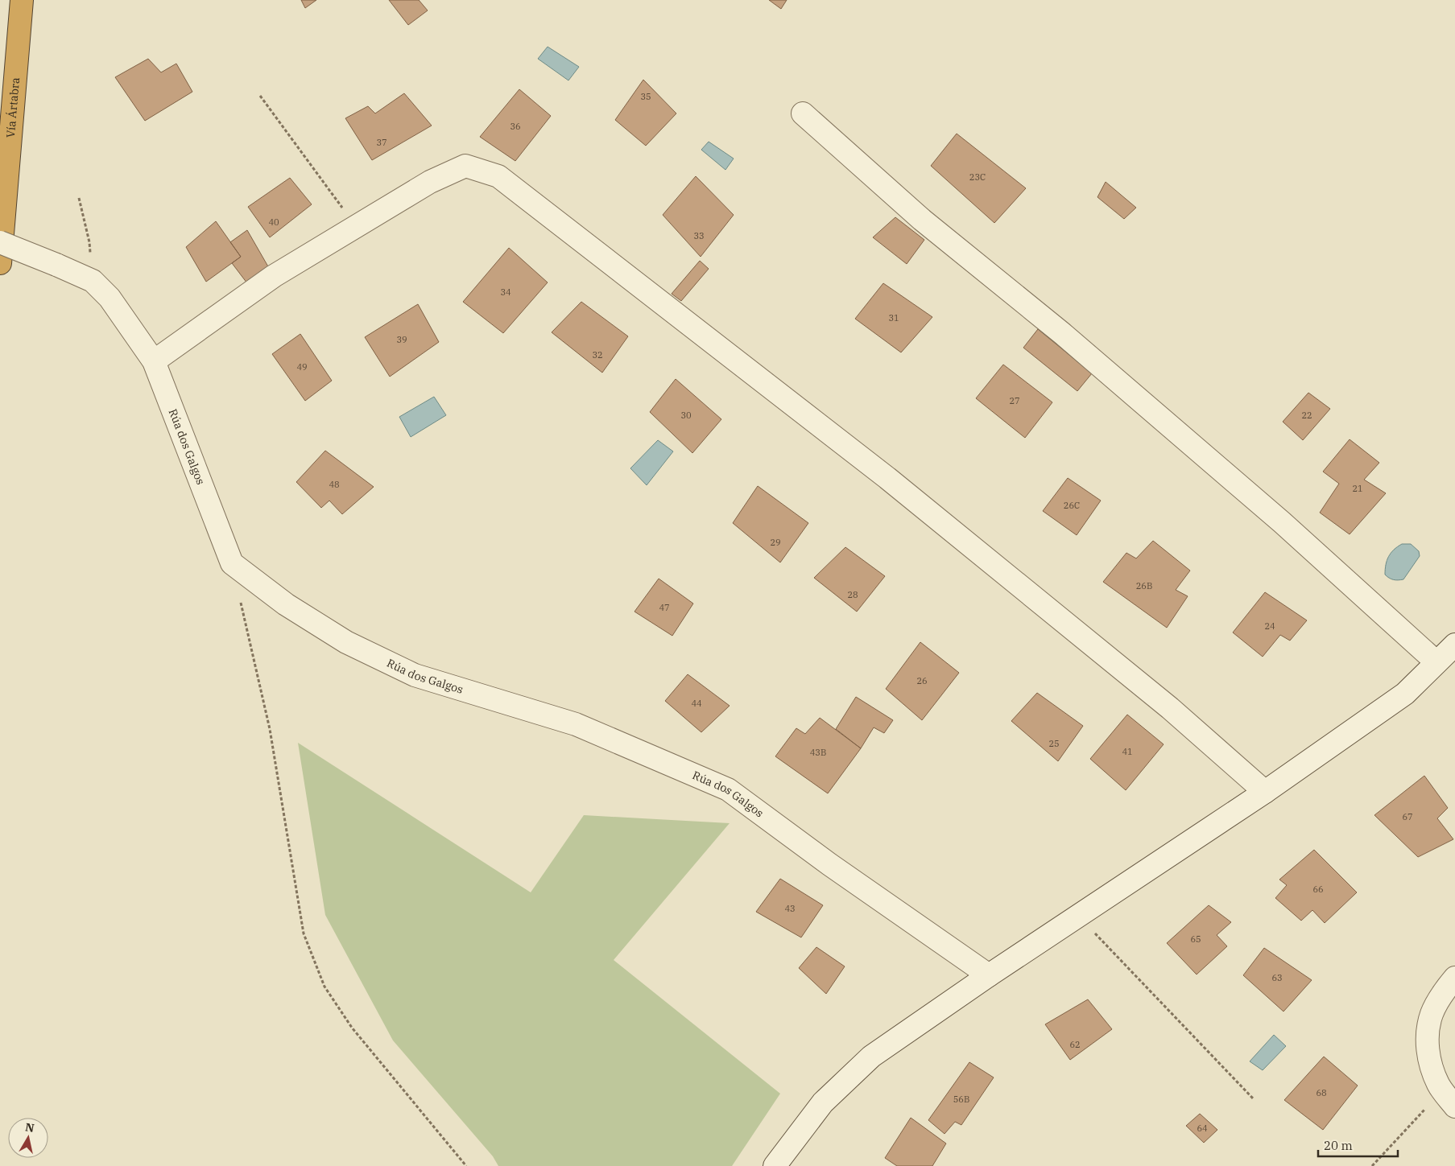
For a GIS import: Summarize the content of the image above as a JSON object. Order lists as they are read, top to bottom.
{
  "streets": {
    "highway": ["Vía Ártabra"],
    "street": ["Rúa dos Galgos"]
  },
  "house_numbers": [
    "35",
    "36",
    "37",
    "23C",
    "40",
    "33",
    "34",
    "31",
    "39",
    "32",
    "49",
    "27",
    "30",
    "22",
    "48",
    "21",
    "26C",
    "29",
    "26B",
    "28",
    "47",
    "24",
    "26",
    "44",
    "25",
    "41",
    "43B",
    "67",
    "66",
    "43",
    "65",
    "63",
    "62",
    "68",
    "56B",
    "64"
  ],
  "scale_bar": "20 m",
  "north": "top"
}
